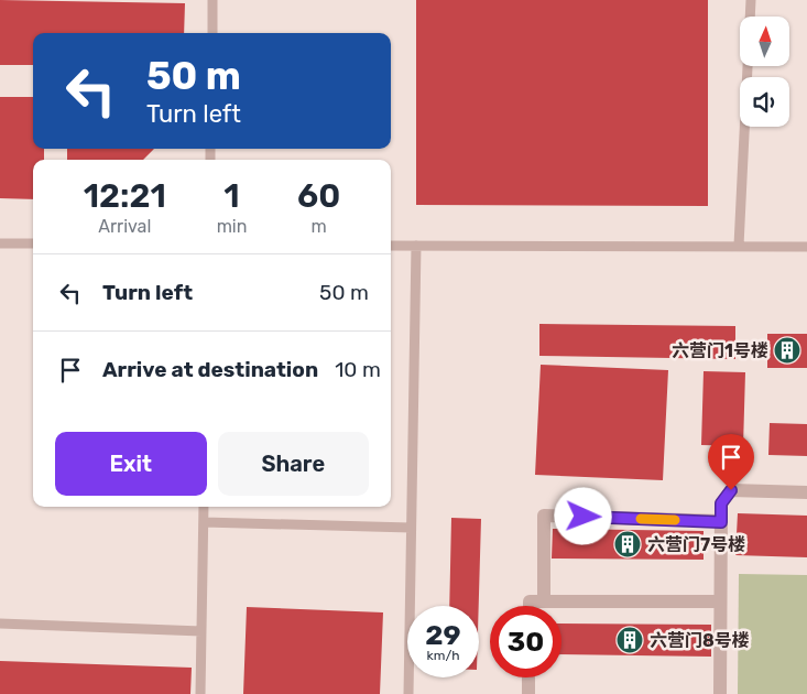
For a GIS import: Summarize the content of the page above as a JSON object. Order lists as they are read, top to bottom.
{
  "places": {
    "building": ["六营门1号楼", "六营门7号楼", "六营门8号楼"]
  },
  "north": "top",
  "page": {
    "turn": ["50 m", "Turn left"],
    "eta": [
      "12:21",
      "Arrival",
      "1",
      "min",
      "60",
      "m"
    ],
    "list": [
      {
        "name": "Turn left",
        "value": "50 m"
      },
      {
        "name": "Arrive at destination",
        "value": "10 m"
      }
    ],
    "buttons": ["Exit", "Share"],
    "speed": "29 km/h",
    "limit": "30"
  }
}
